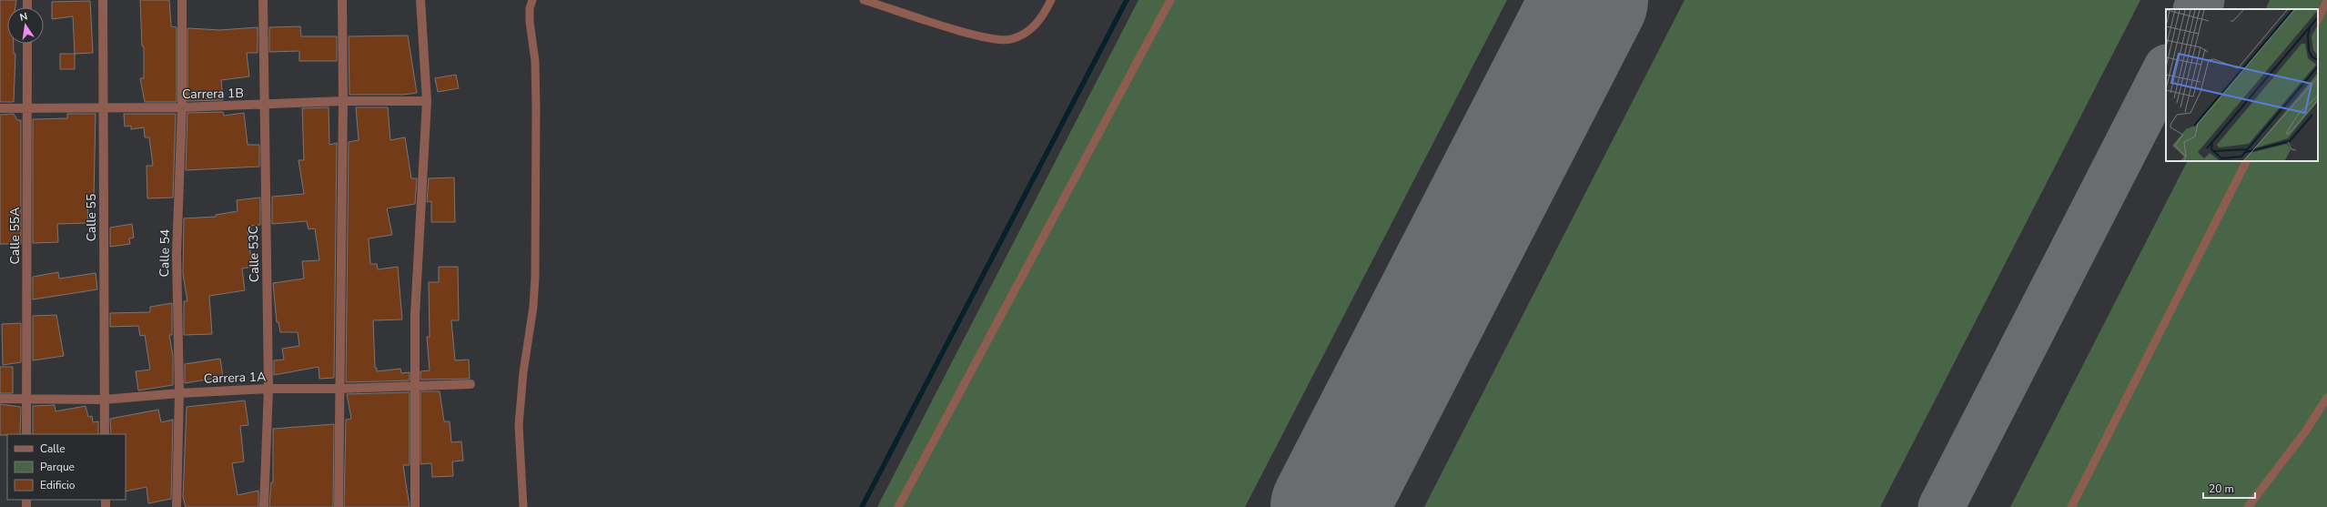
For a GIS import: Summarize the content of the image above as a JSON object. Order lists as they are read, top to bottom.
{
  "streets": {
    "street": [
      "Carrera 1B",
      "Calle 55",
      "Calle 55A",
      "Calle 54",
      "Calle 53C",
      "Carrera 1A"
    ]
  },
  "crossings": [
    ["Carrera 1B", "Calle 55"],
    ["Carrera 1B", "Calle 55A"],
    ["Carrera 1B", "Calle 54"],
    ["Carrera 1B", "Calle 53C"],
    ["Calle 55", "Carrera 1A"],
    ["Calle 55A", "Carrera 1A"],
    ["Calle 54", "Carrera 1A"],
    ["Calle 53C", "Carrera 1A"]
  ],
  "legend": ["Calle", "Parque", "Edificio"],
  "scale_bar": "20 m",
  "north": "top"
}
